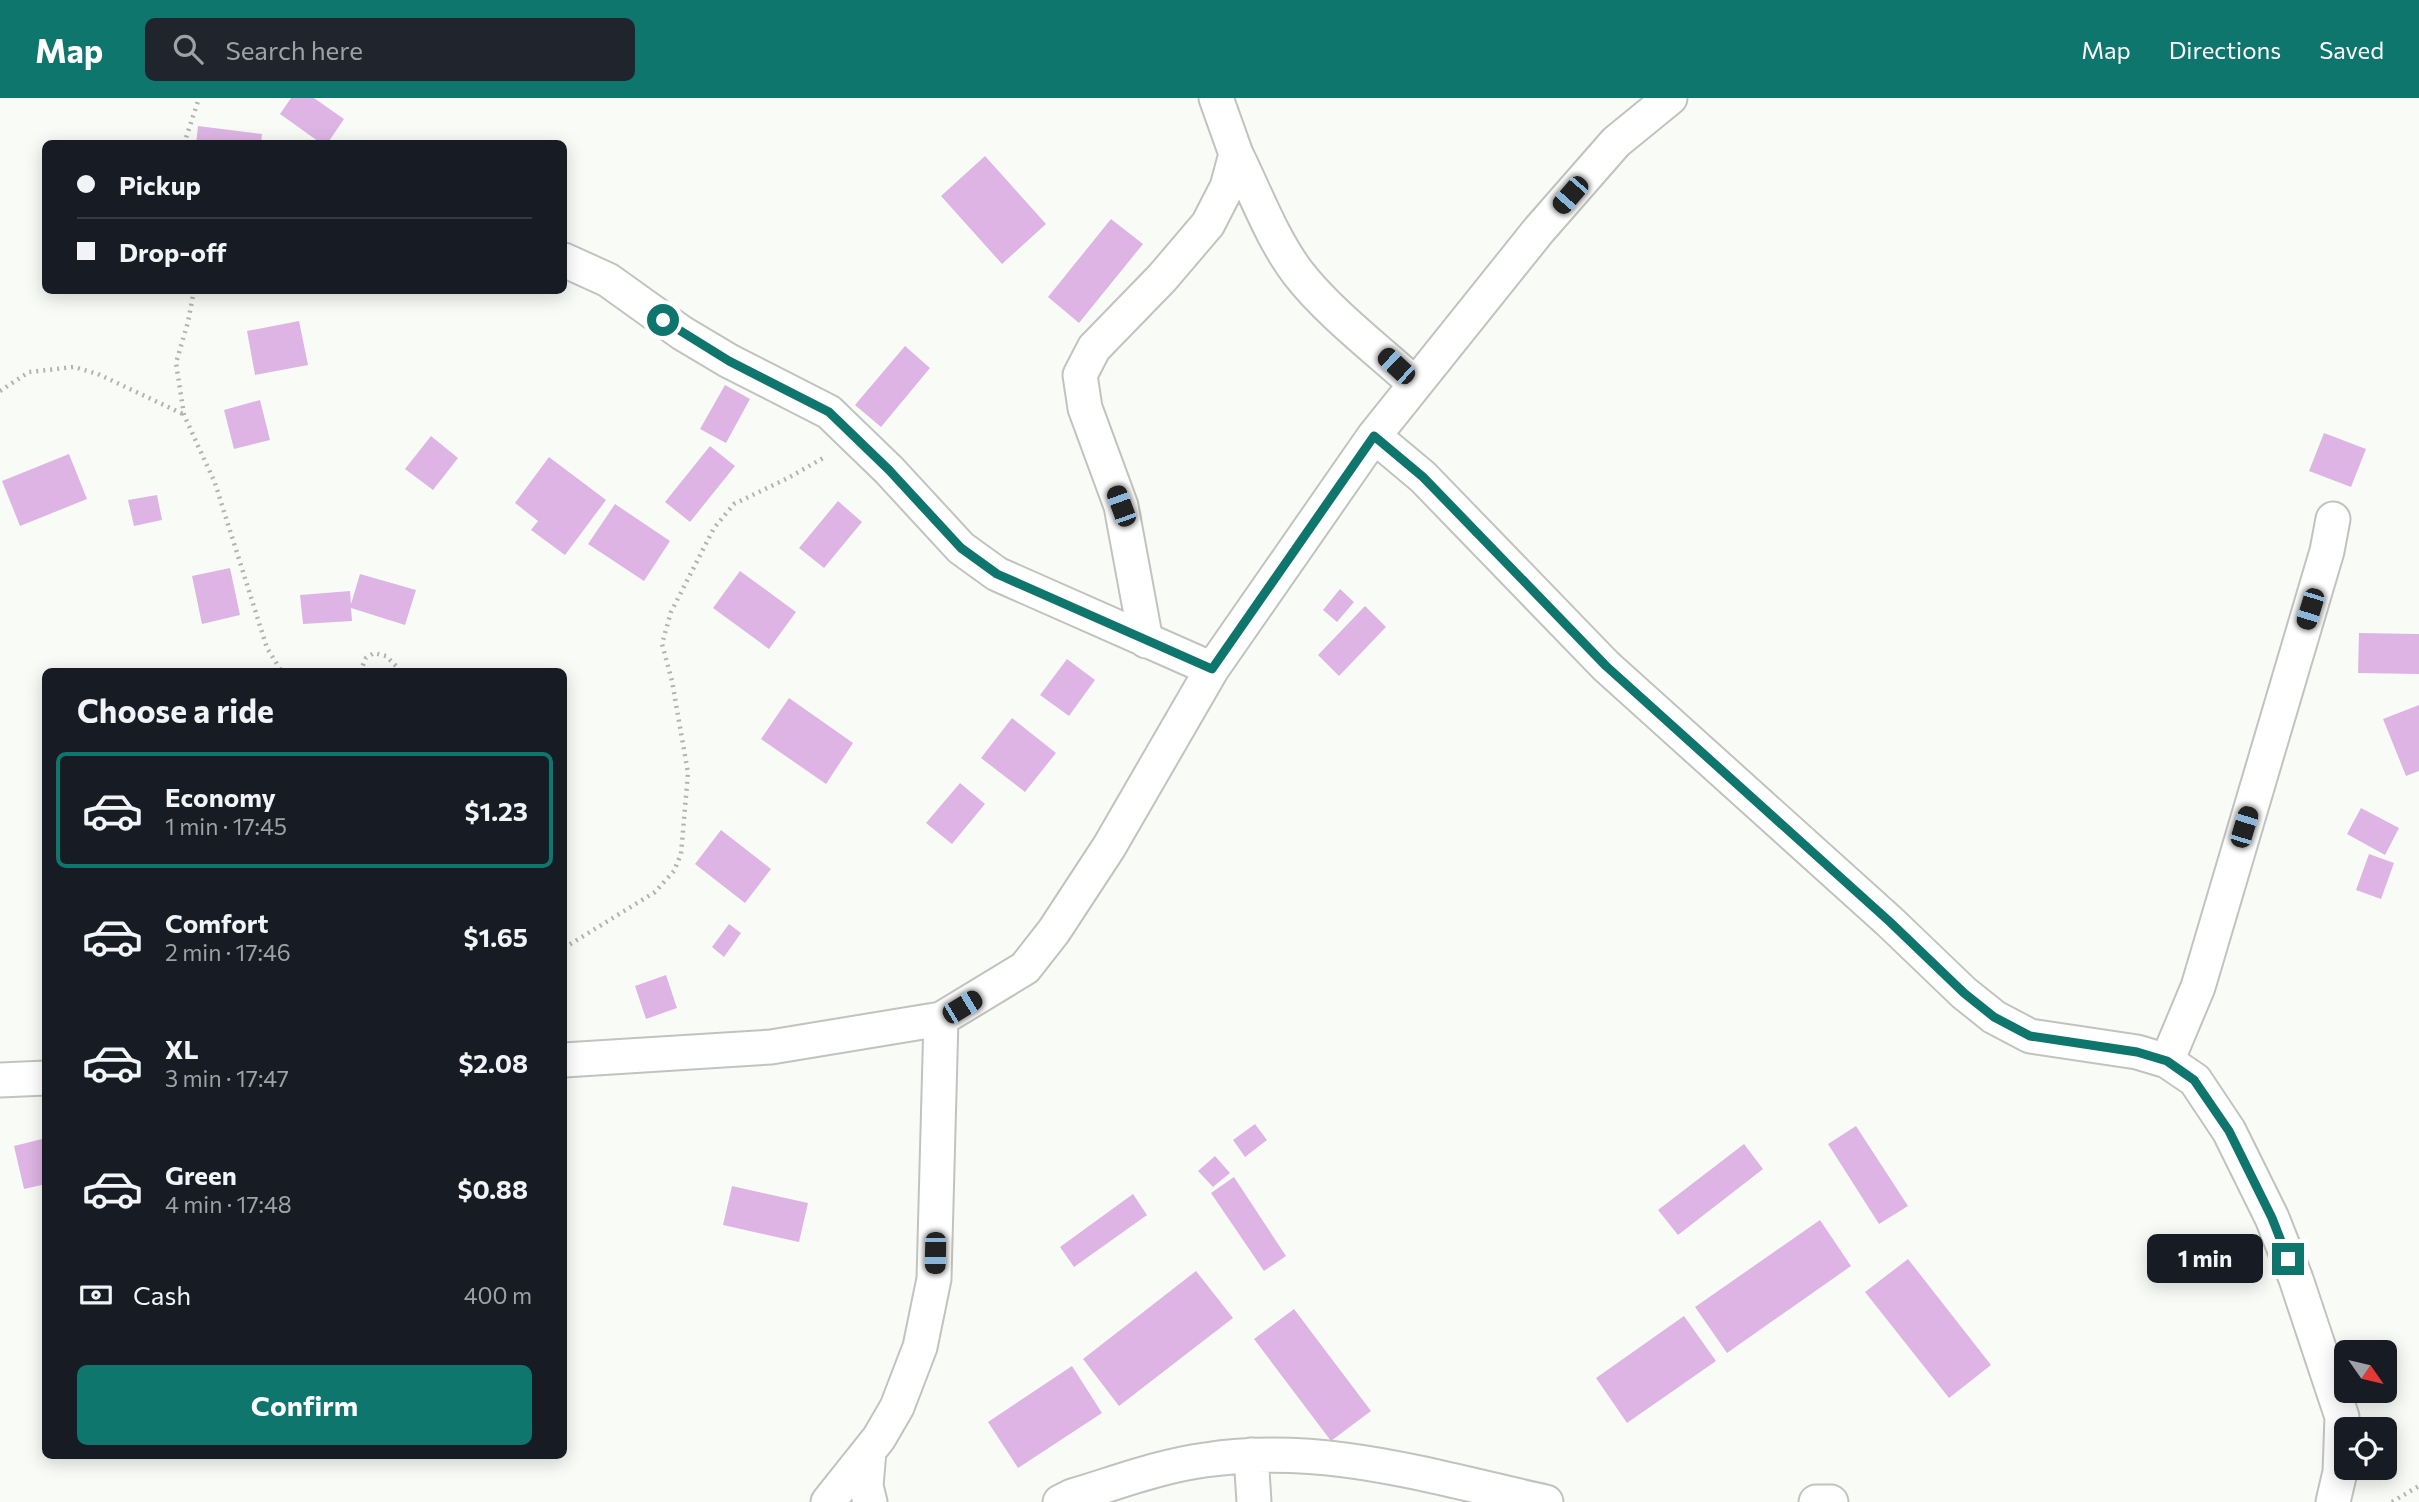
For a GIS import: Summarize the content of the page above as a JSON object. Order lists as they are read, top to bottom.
{
  "north": "bottom right",
  "page": {
    "header": "Map",
    "search": "Search here",
    "nav": ["Map", "Directions", "Saved"],
    "banner": ["Pickup", "Drop-off"],
    "heading": "Choose a ride",
    "list": [
      {
        "name": "Economy",
        "note": "1 min · 17:45",
        "value": "$1.23"
      },
      {
        "name": "Comfort",
        "note": "2 min · 17:46",
        "value": "$1.65"
      },
      {
        "name": "XL",
        "note": "3 min · 17:47",
        "value": "$2.08"
      },
      {
        "name": "Green",
        "note": "4 min · 17:48",
        "value": "$0.88"
      }
    ],
    "bubble": "1 min",
    "pay": ["Cash", "400 m"],
    "buttons": "Confirm"
  }
}
